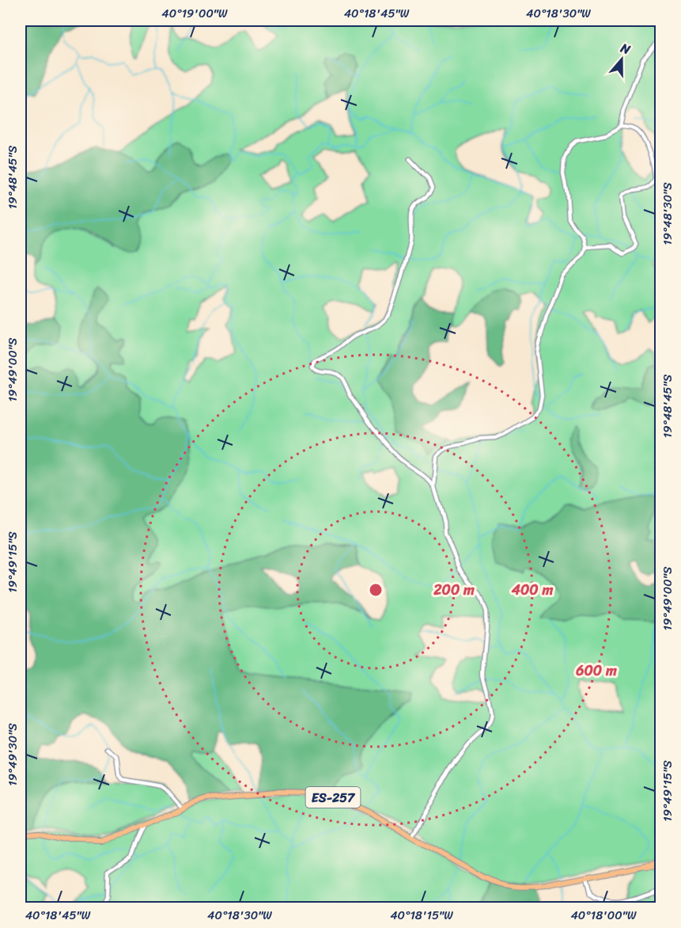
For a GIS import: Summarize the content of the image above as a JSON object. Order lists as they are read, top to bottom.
{
  "streets": {
    "main road": ["ES-257"]
  },
  "north": "top",
  "coordinates": [
    "40°19'00\"W",
    "40°18'45\"W",
    "40°18'30\"W",
    "19°48'45\"S",
    "19°48'30\"S",
    "19°49'00\"S",
    "19°49'15\"S",
    "19°49'30\"S",
    "40°18'15\"W",
    "40°18'00\"W"
  ],
  "rings": ["200 m", "400 m", "600 m"]
}
